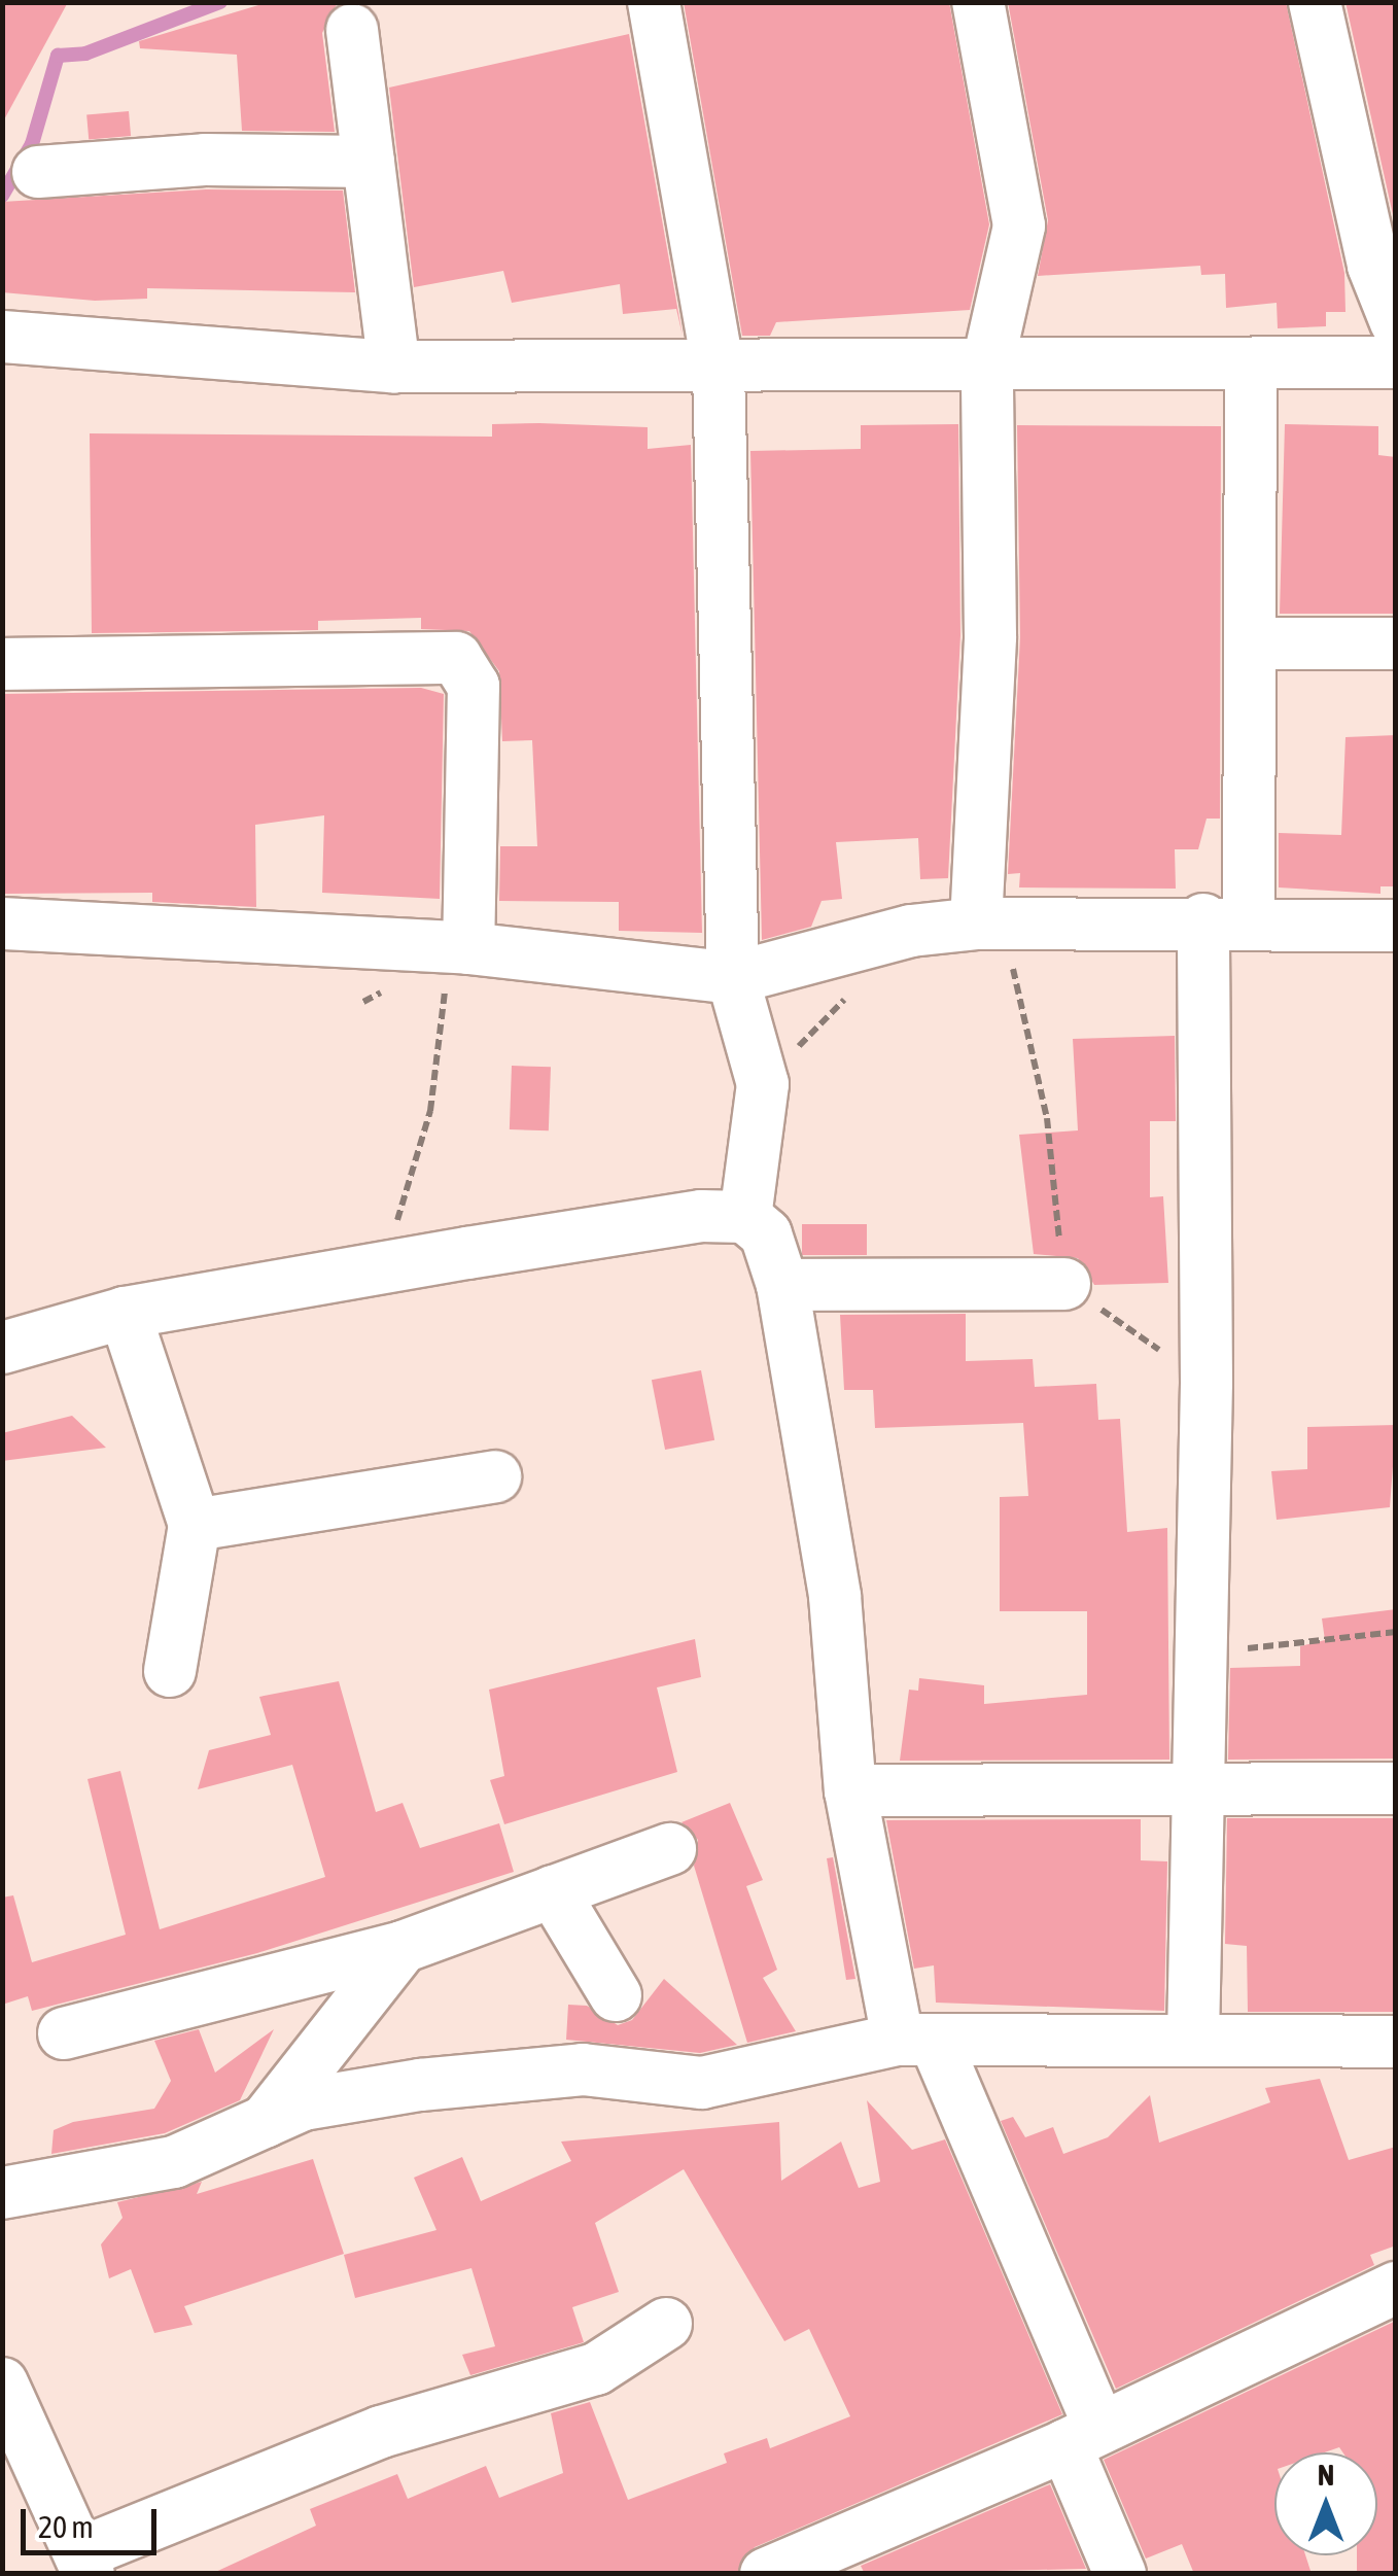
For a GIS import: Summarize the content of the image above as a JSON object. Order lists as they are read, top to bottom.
{
  "scale_bar": "20 m",
  "north": "top"
}
